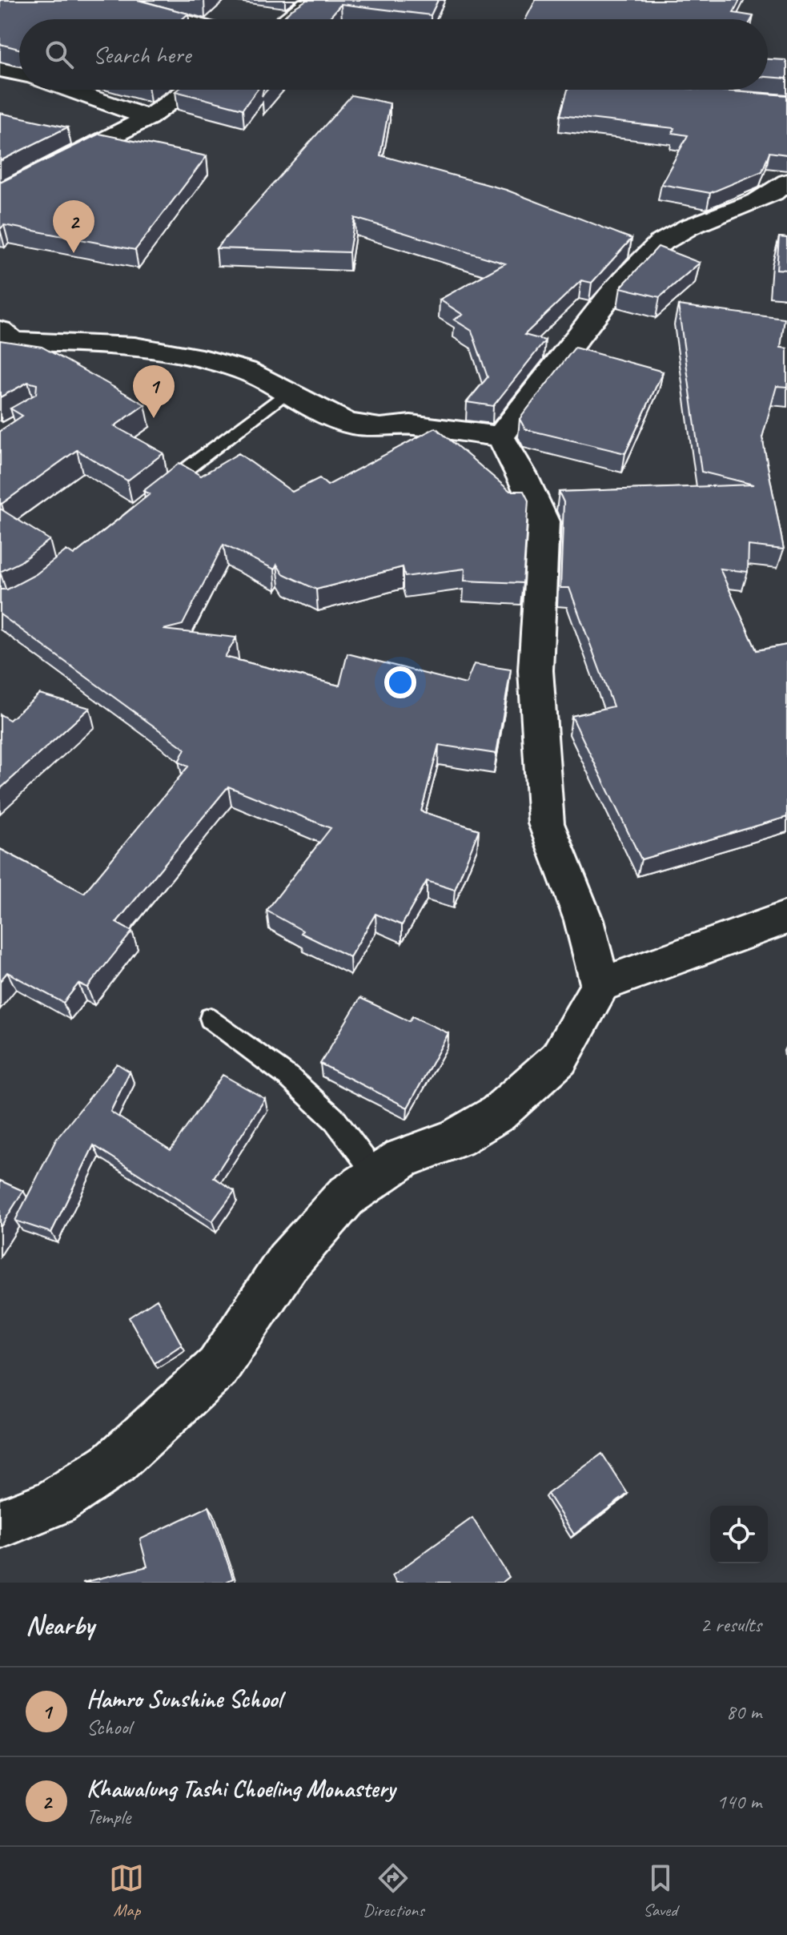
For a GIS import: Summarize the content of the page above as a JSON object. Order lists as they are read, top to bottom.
{
  "page": {
    "search": "Search here",
    "pins": ["2", "1"],
    "heading": ["Nearby", "2 results"],
    "list": [
      {
        "mark": "1",
        "name": "Hamro Sunshine School",
        "note": "School",
        "value": "80 m"
      },
      {
        "mark": "2",
        "name": "Khawalung Tashi Choeling Monastery",
        "note": "Temple",
        "value": "140 m"
      }
    ],
    "nav": ["Map", "Directions", "Saved"]
  }
}
